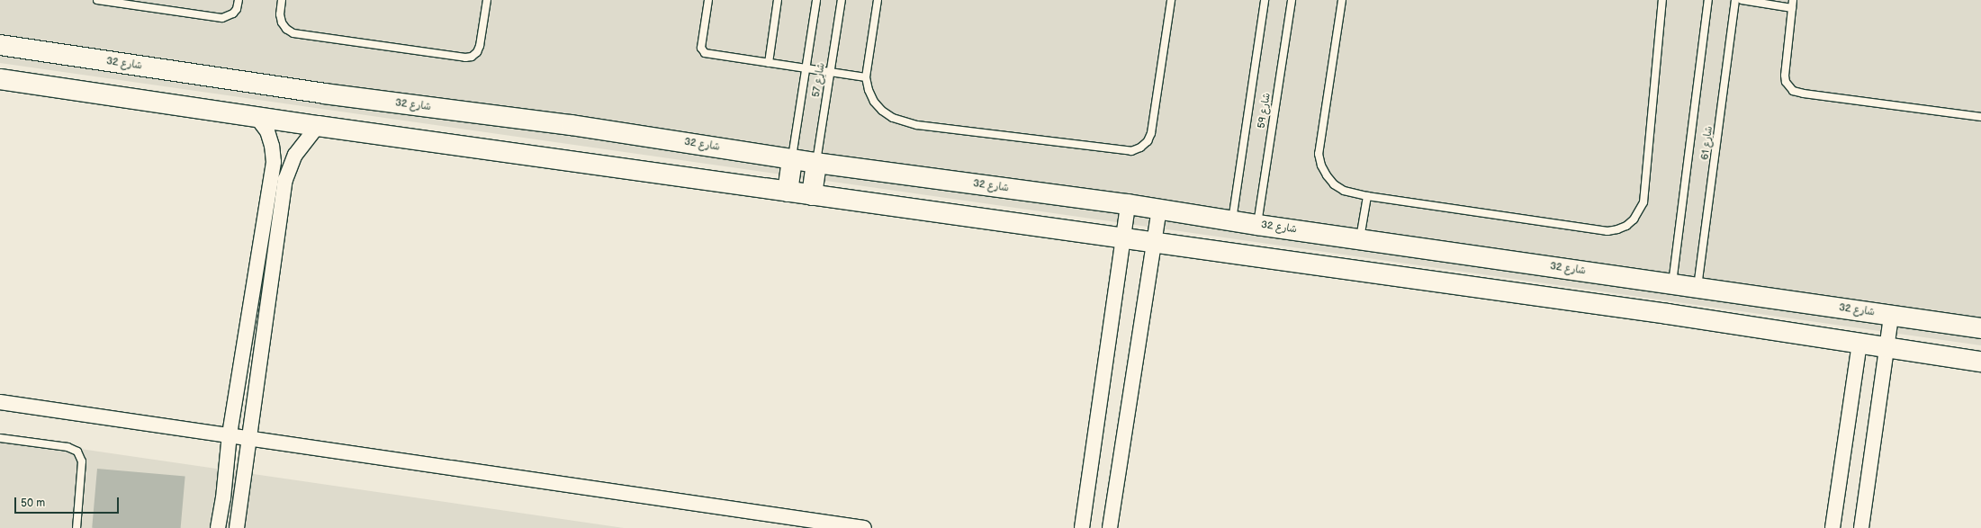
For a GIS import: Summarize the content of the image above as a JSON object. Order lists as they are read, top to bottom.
{
  "streets": {
    "main road": ["شارع 32"],
    "lane": ["شارع 57", "شارع 59", "شارع 61"]
  },
  "crossings": [
    ["شارع 32", "شارع 57"],
    ["شارع 32", "شارع 59"],
    ["شارع 32", "شارع 61"]
  ],
  "scale_bar": "50 m"
}
